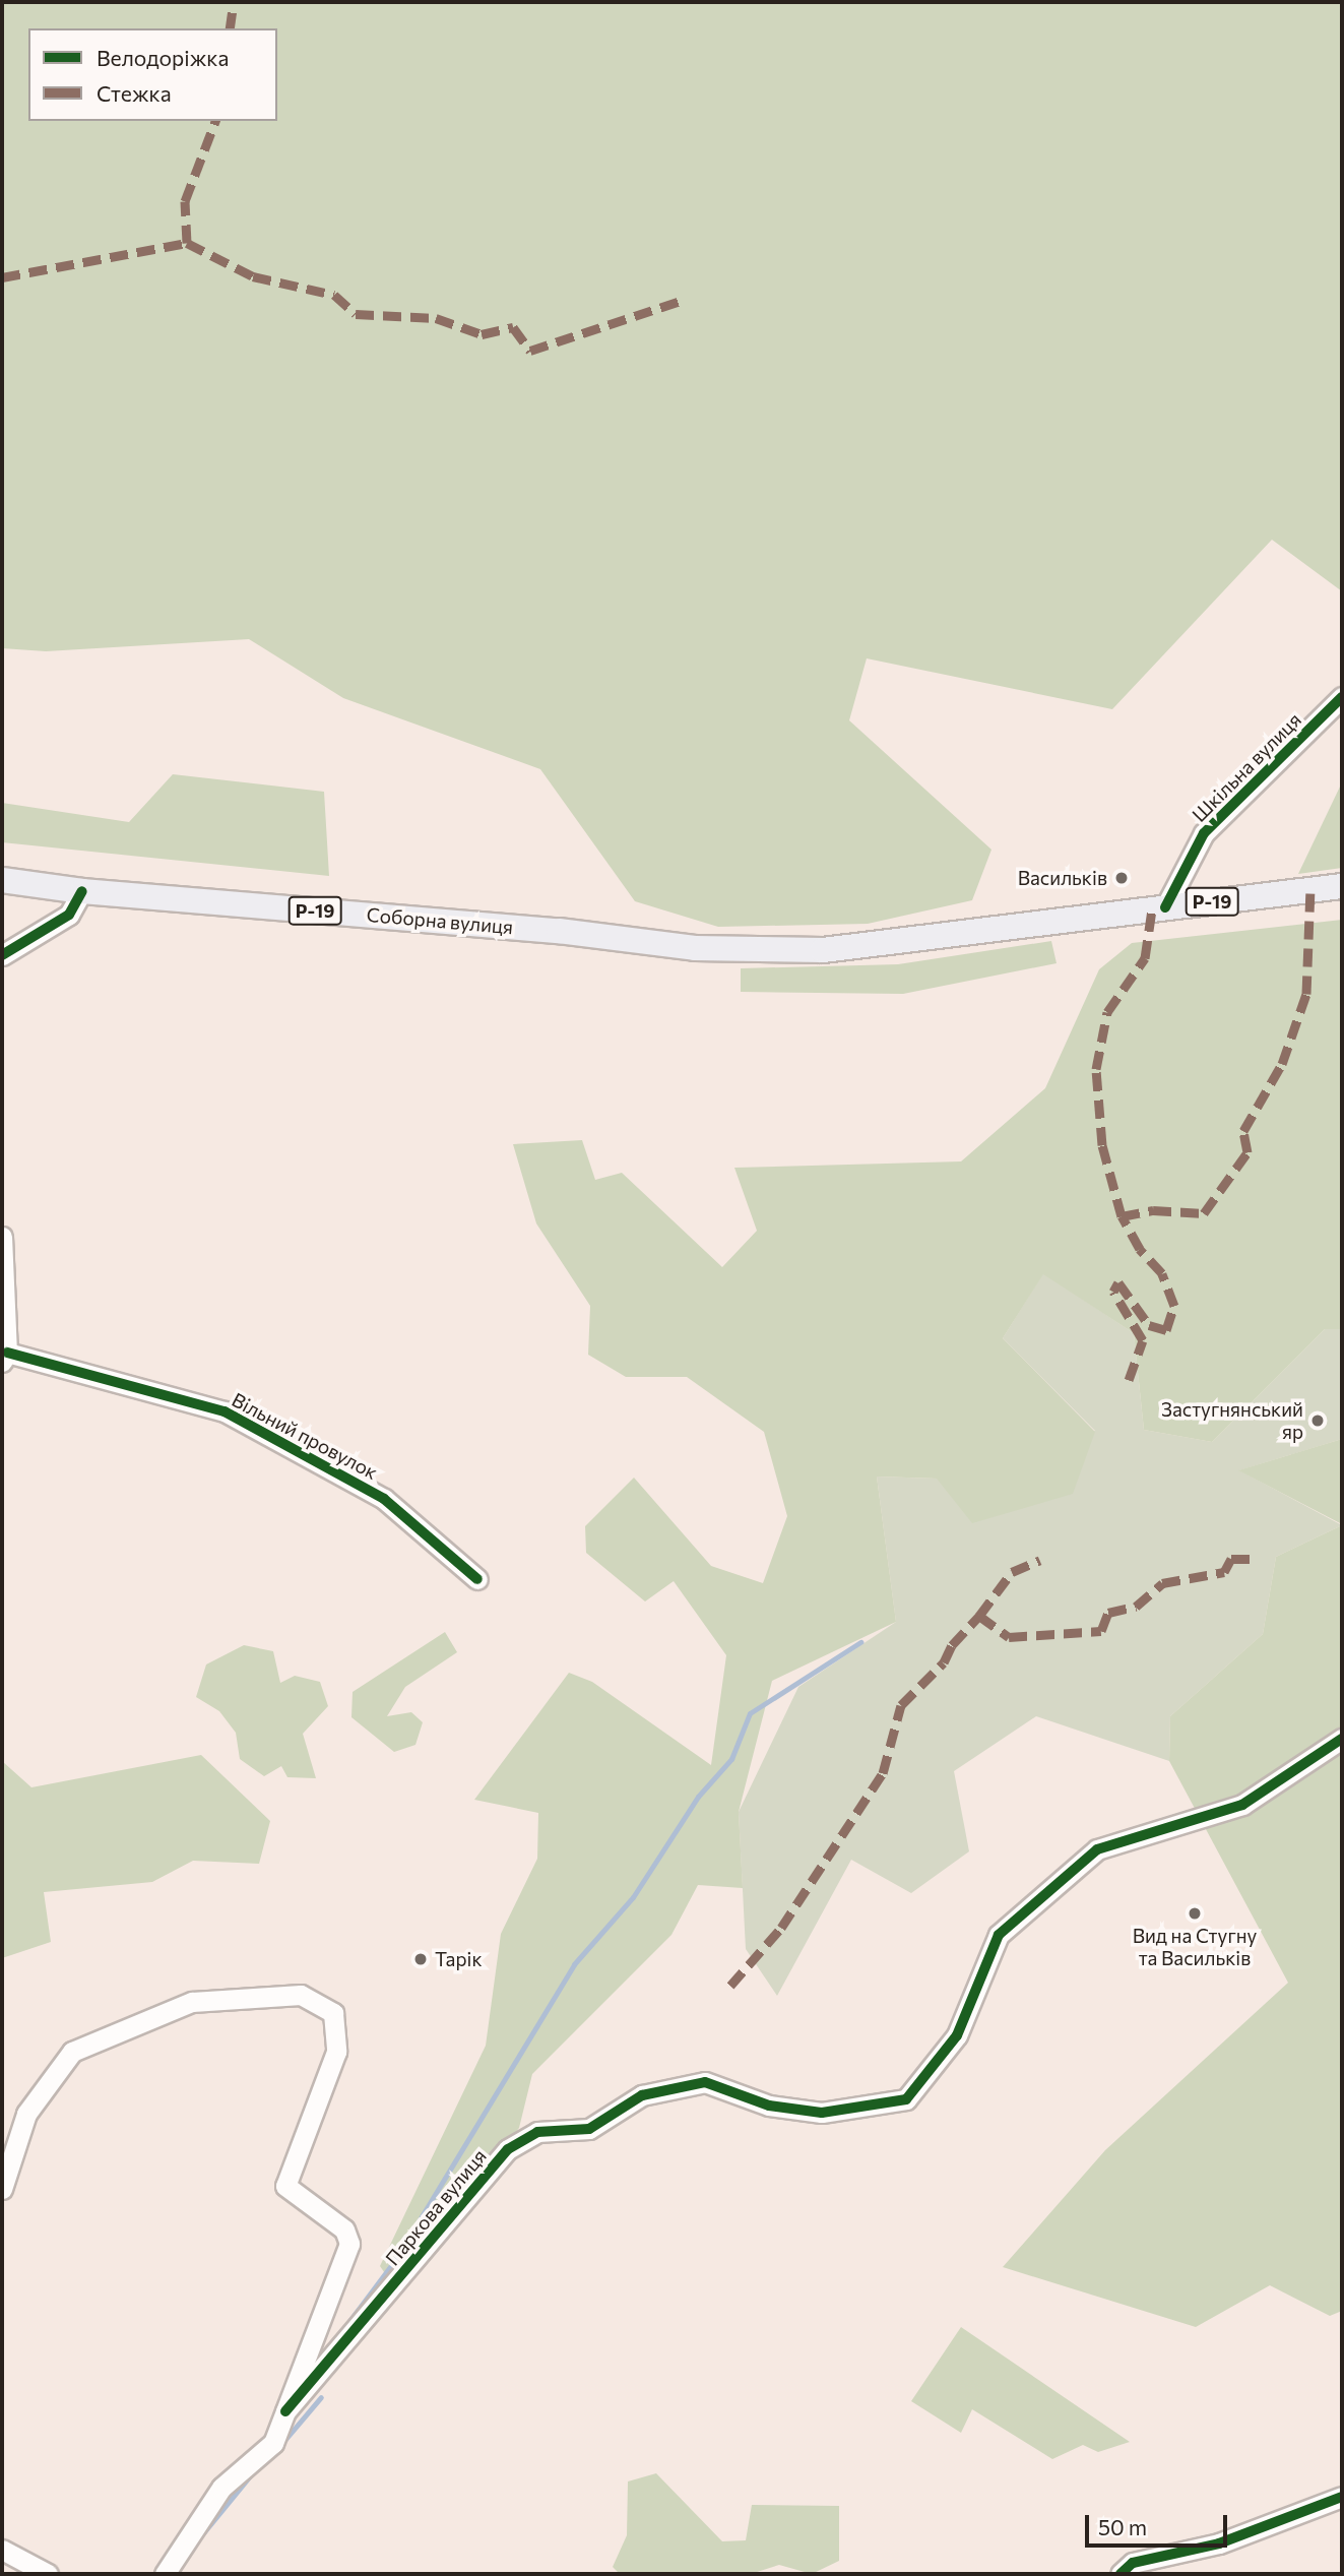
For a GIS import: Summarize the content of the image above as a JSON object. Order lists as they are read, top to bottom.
{
  "streets": {
    "main road": ["Р-19", "Соборна вулиця"],
    "street": ["Шкільна вулиця", "Вільний провулок", "Паркова вулиця"]
  },
  "crossings": [
    ["Шкільна вулиця", "Р-19"],
    ["Шкільна вулиця", "Соборна вулиця"],
    ["Р-19", "Соборна вулиця"]
  ],
  "places": [
    "Васильків",
    "Застугнянський яр",
    "Вид на Стугну та Васильків",
    "Тарік"
  ],
  "legend": ["Велодоріжка", "Стежка"],
  "scale_bar": "50 m"
}
